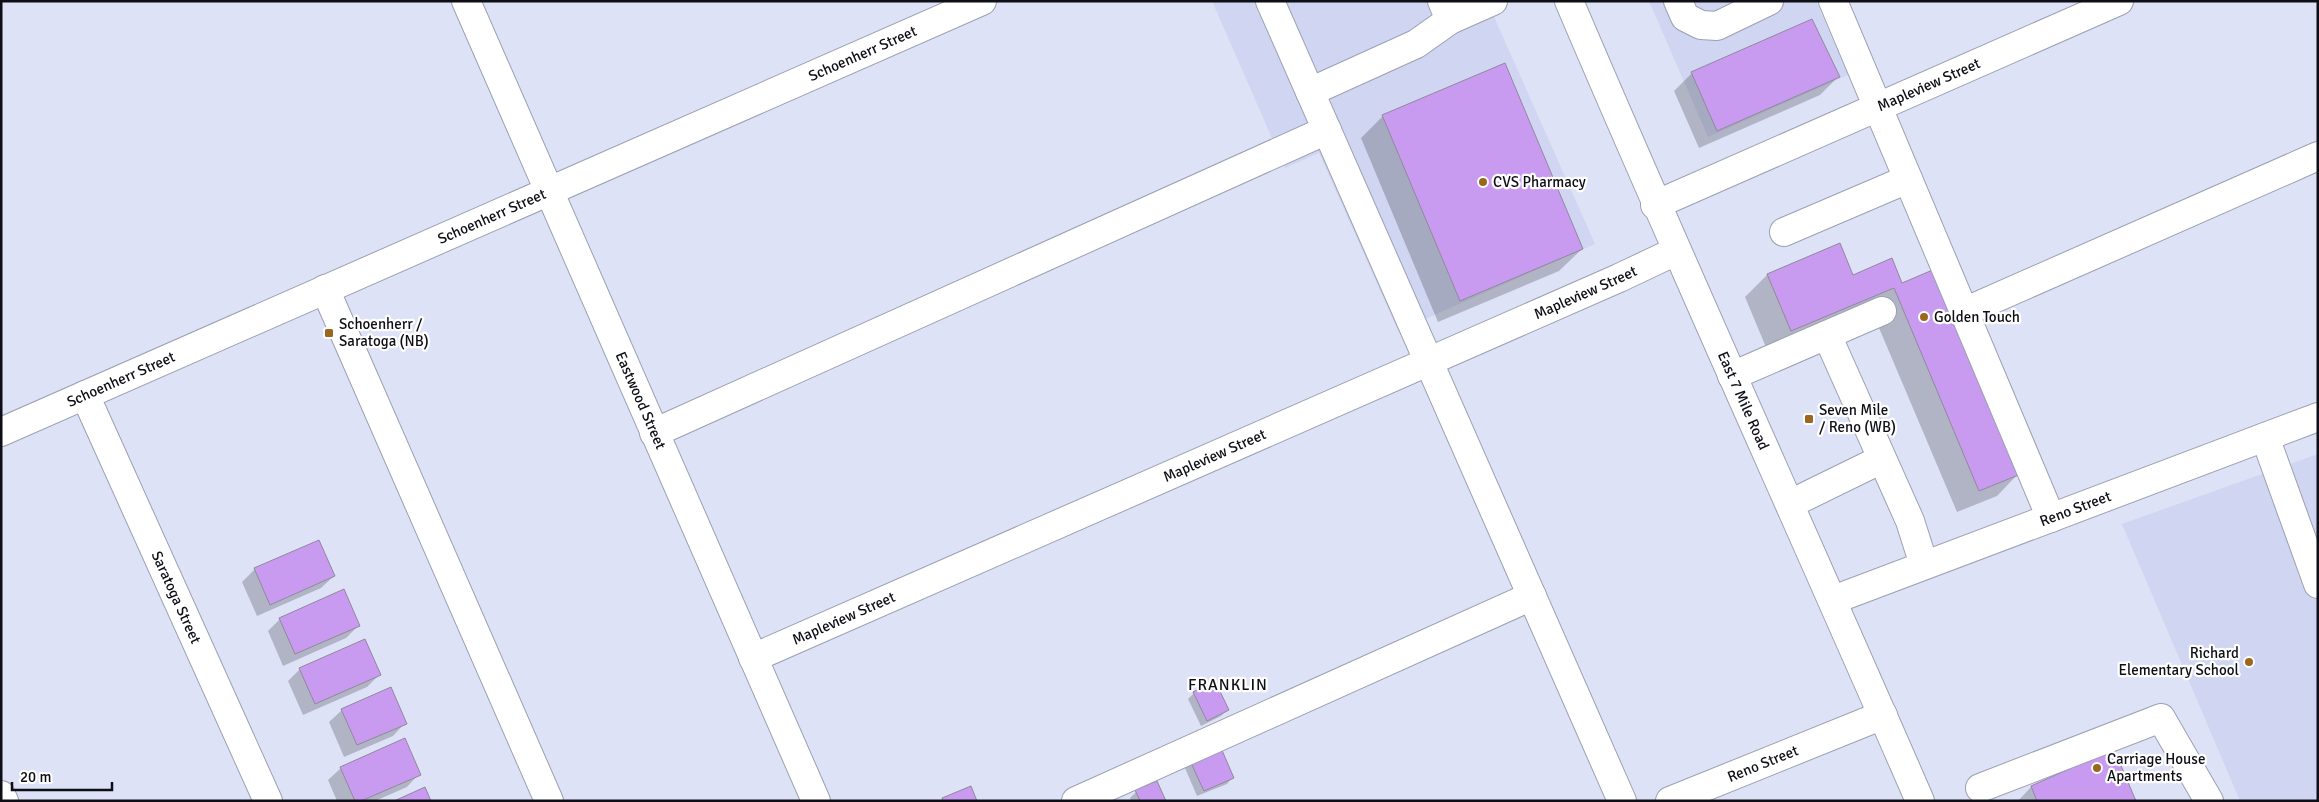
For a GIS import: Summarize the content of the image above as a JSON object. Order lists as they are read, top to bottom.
{
  "streets": {
    "street": [
      "Schoenherr Street",
      "Mapleview Street",
      "Eastwood Street",
      "East 7 Mile Road",
      "Reno Street",
      "Saratoga Street"
    ]
  },
  "crossings": [
    ["Schoenherr Street", "Eastwood Street"],
    ["Schoenherr Street", "Saratoga Street"],
    ["Mapleview Street", "Eastwood Street"],
    ["Mapleview Street", "East 7 Mile Road"],
    ["East 7 Mile Road", "Reno Street"]
  ],
  "districts": ["FRANKLIN"],
  "places": {
    "other": [
      "CVS Pharmacy",
      "Golden Touch",
      "Richard Elementary School",
      "Carriage House Apartments"
    ],
    "transit": ["Schoenherr / Saratoga (NB)", "Seven Mile / Reno (WB)"]
  },
  "scale_bar": "20 m"
}
